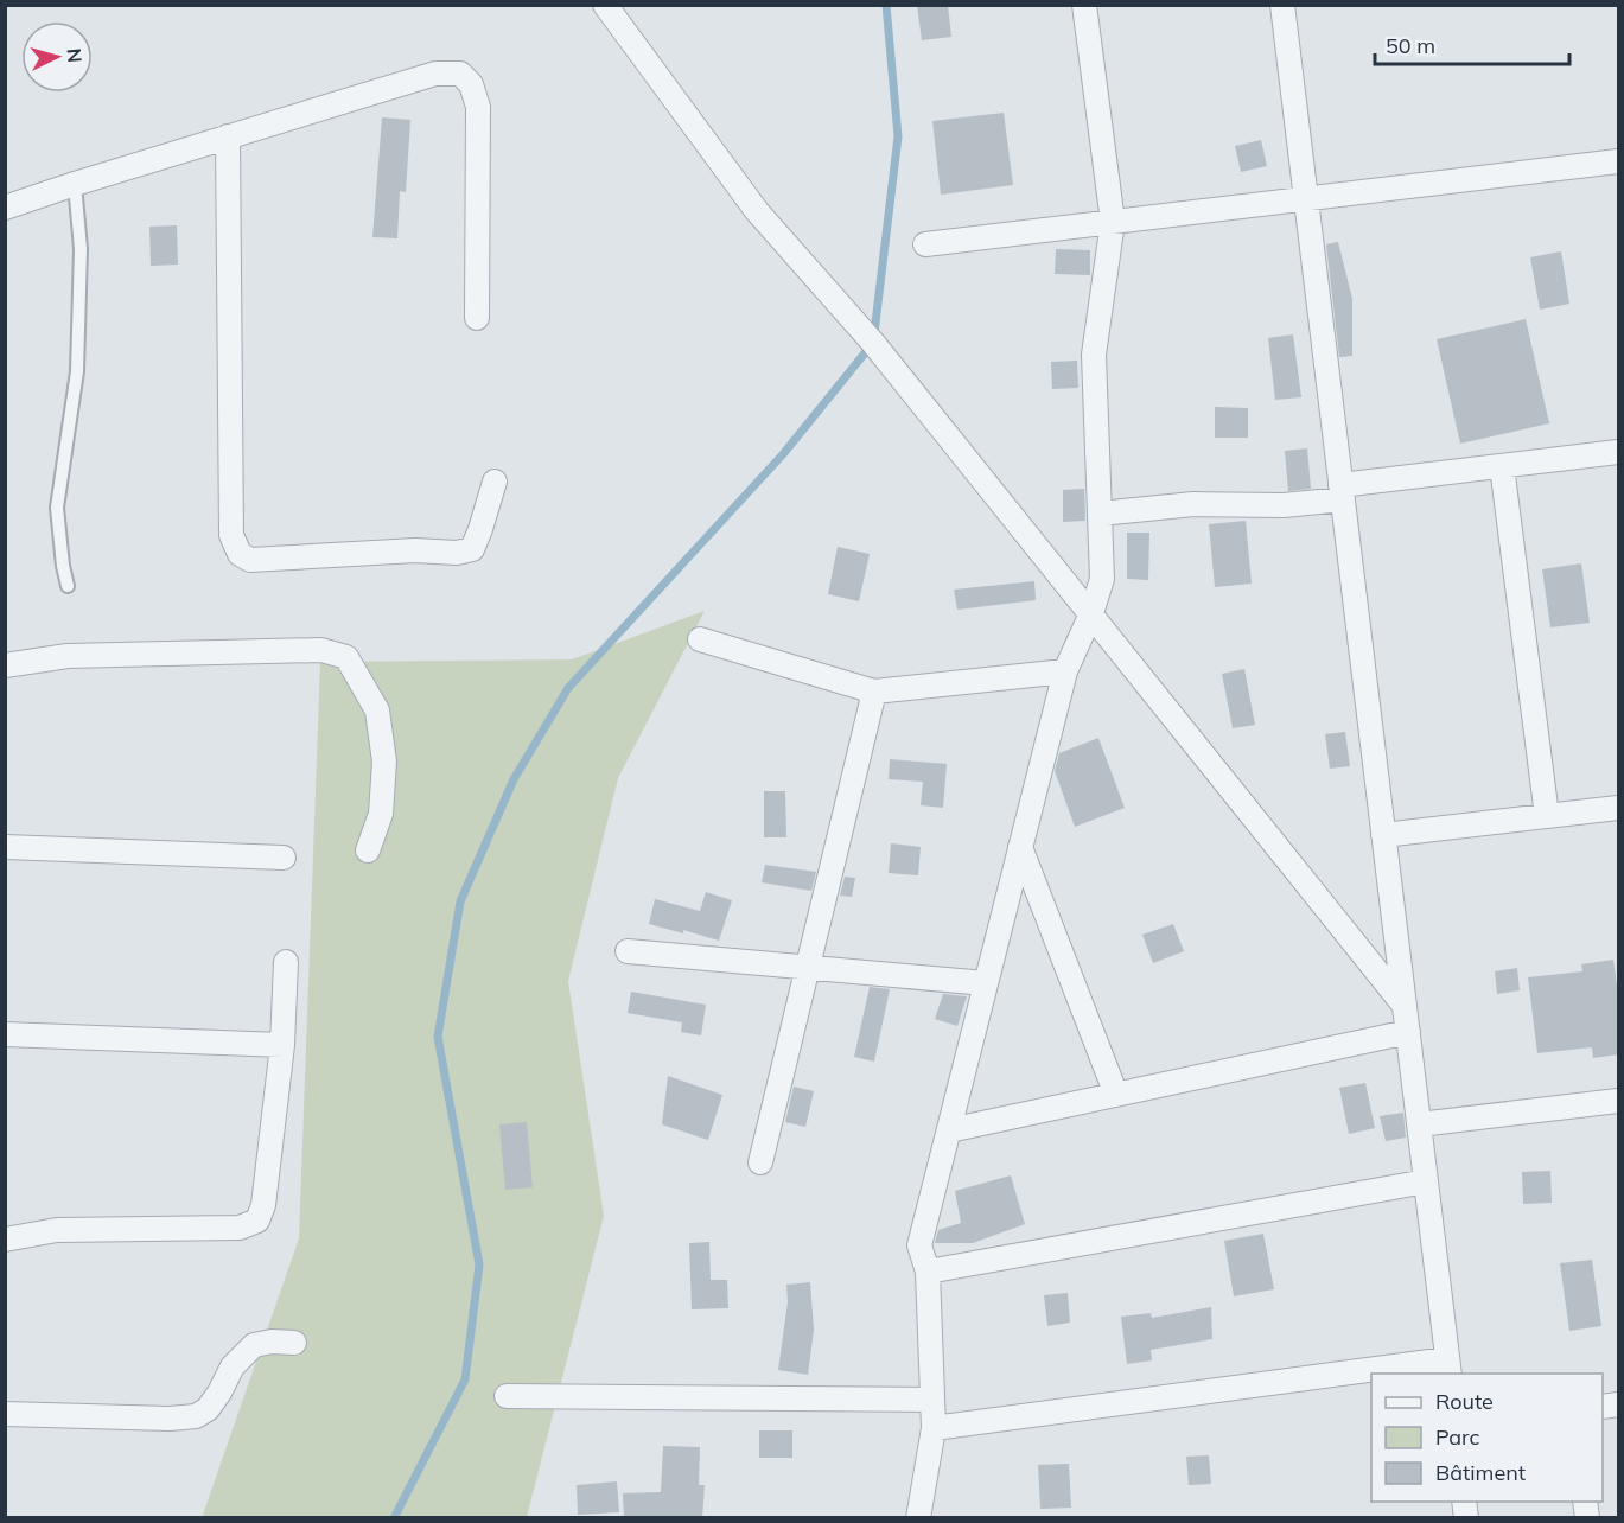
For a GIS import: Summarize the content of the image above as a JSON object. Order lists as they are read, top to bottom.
{
  "legend": ["Route", "Parc", "Bâtiment"],
  "scale_bar": "50 m",
  "north": "right"
}
